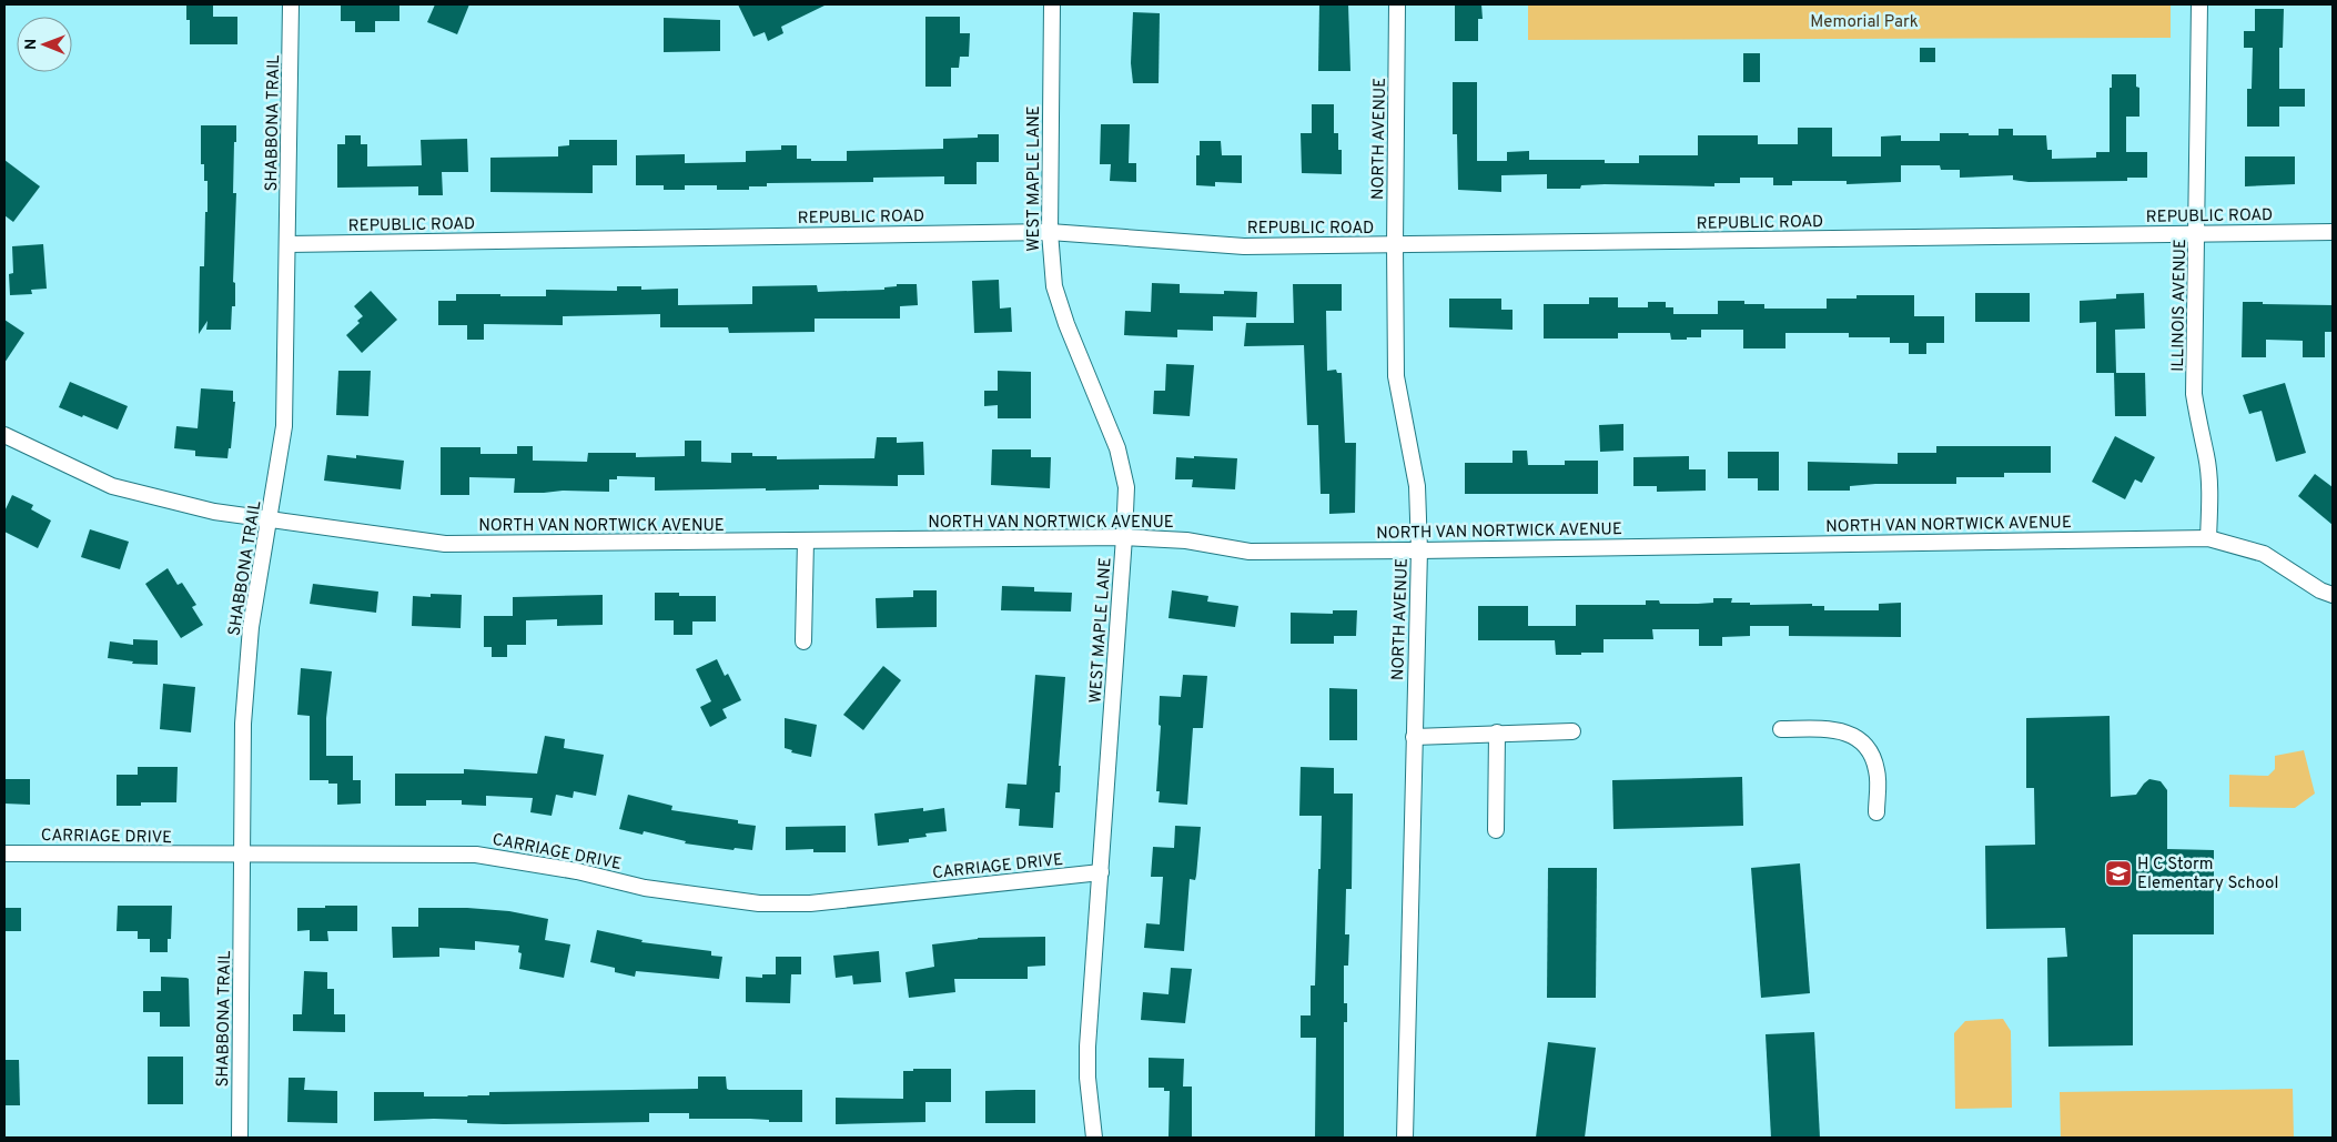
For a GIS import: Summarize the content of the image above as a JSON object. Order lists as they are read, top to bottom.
{
  "streets": {
    "street": [
      "SHABBONA TRAIL",
      "NORTH AVENUE",
      "WEST MAPLE LANE",
      "REPUBLIC ROAD",
      "ILLINOIS AVENUE",
      "NORTH VAN NORTWICK AVENUE",
      "CARRIAGE DRIVE"
    ]
  },
  "crossings": [
    ["SHABBONA TRAIL", "REPUBLIC ROAD"],
    ["SHABBONA TRAIL", "NORTH VAN NORTWICK AVENUE"],
    ["SHABBONA TRAIL", "CARRIAGE DRIVE"],
    ["NORTH AVENUE", "REPUBLIC ROAD"],
    ["NORTH AVENUE", "NORTH VAN NORTWICK AVENUE"],
    ["WEST MAPLE LANE", "REPUBLIC ROAD"],
    ["WEST MAPLE LANE", "NORTH VAN NORTWICK AVENUE"],
    ["WEST MAPLE LANE", "CARRIAGE DRIVE"],
    ["REPUBLIC ROAD", "ILLINOIS AVENUE"],
    ["ILLINOIS AVENUE", "NORTH VAN NORTWICK AVENUE"]
  ],
  "parks": ["Memorial Park"],
  "places": {
    "school or university": ["H C Storm Elementary School"]
  },
  "north": "left"
}
